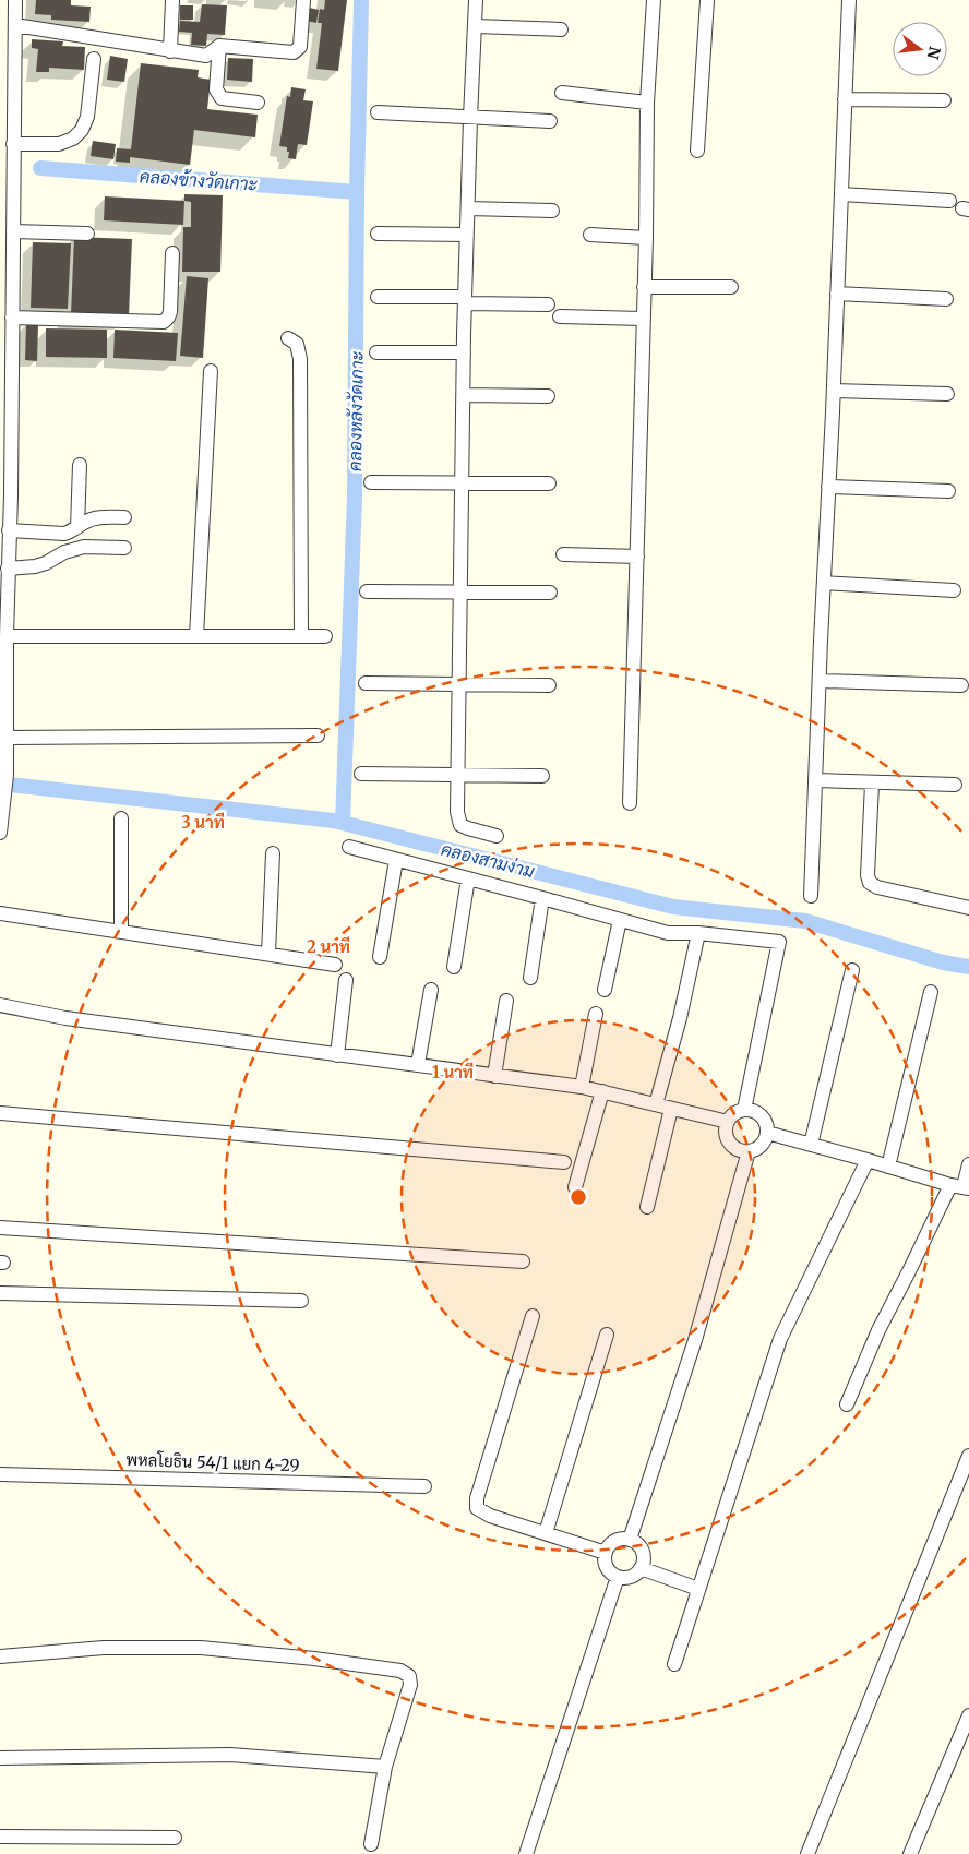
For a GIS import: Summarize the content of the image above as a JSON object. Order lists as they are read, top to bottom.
{
  "streets": {
    "street": ["พหลโยธิน 54/1 แยก 4-29"]
  },
  "water": ["คลองข้างวัดเกาะ", "คลองหลังวัดเกาะ", "คลองสามง่าม"],
  "north": "right",
  "rings": ["3 นาที", "2 นาที", "1 นาที"]
}
